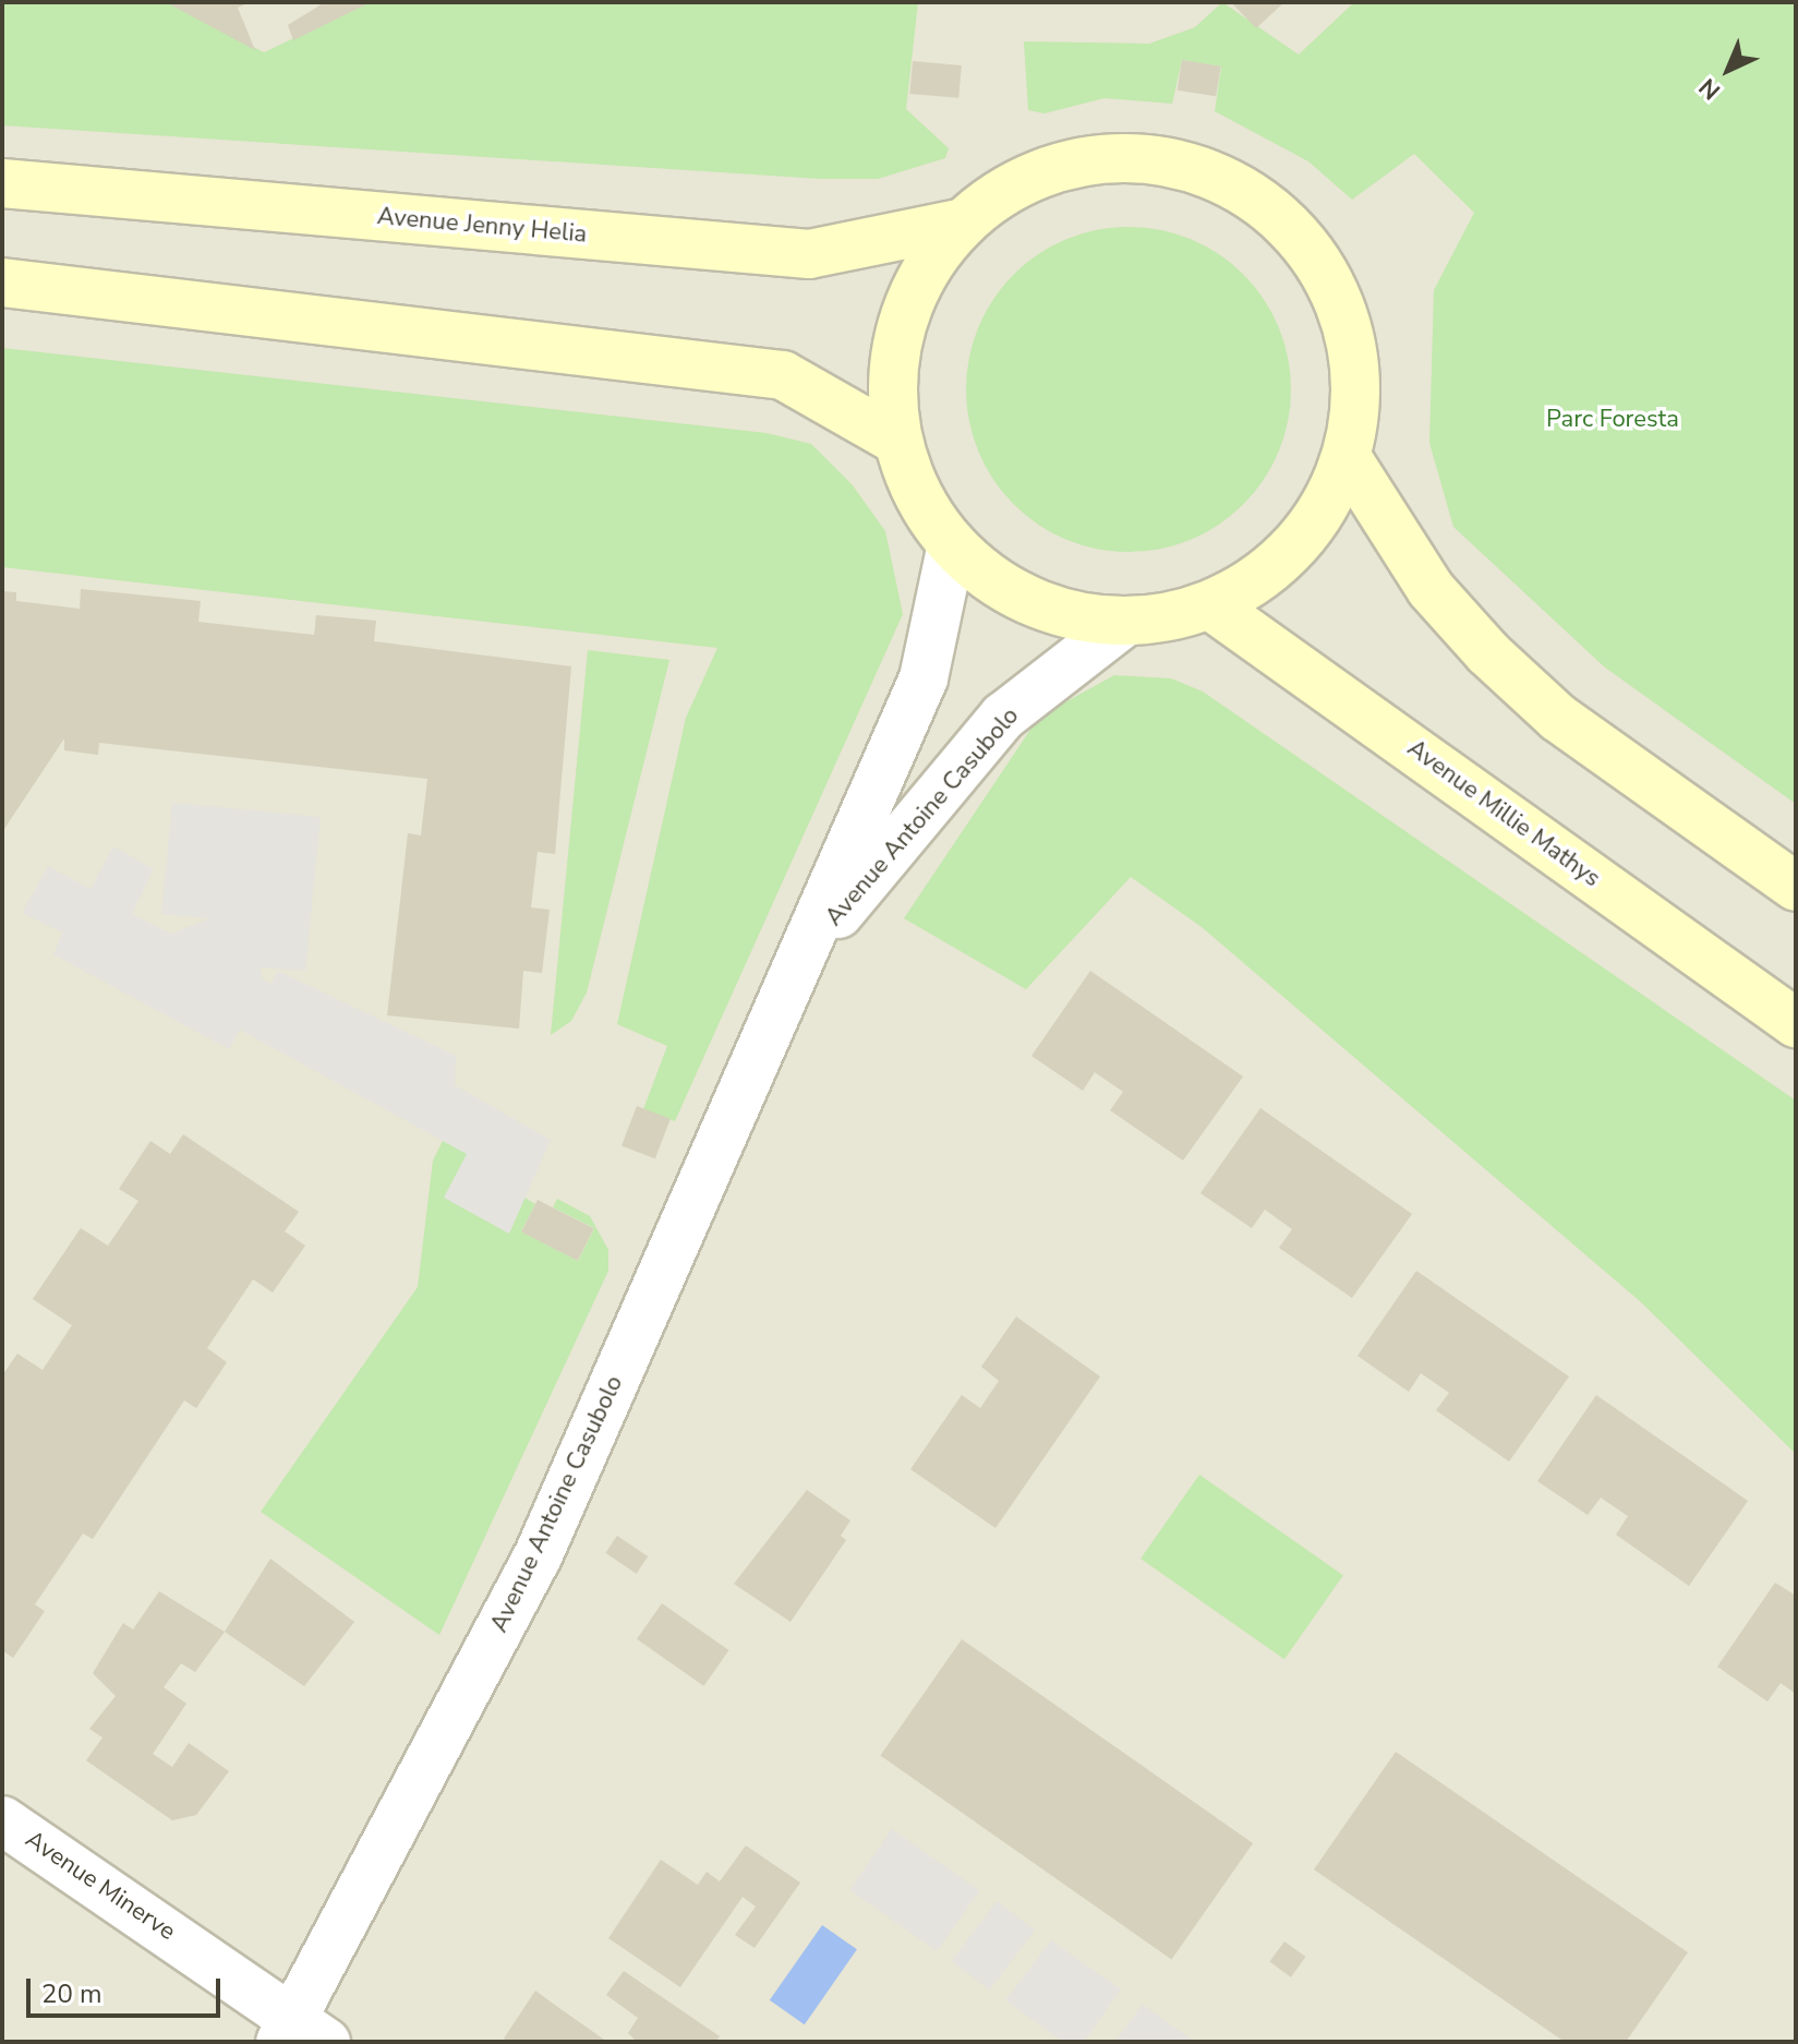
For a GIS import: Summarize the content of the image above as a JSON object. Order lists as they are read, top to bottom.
{
  "streets": {
    "street": [
      "Avenue Jenny Helia",
      "Avenue Millie Mathys",
      "Avenue Antoine Casubolo",
      "Avenue Minerve"
    ]
  },
  "crossings": [
    ["Avenue Antoine Casubolo", "Avenue Minerve"]
  ],
  "parks": ["Parc Foresta"],
  "scale_bar": "20 m",
  "north": "bottom left"
}
